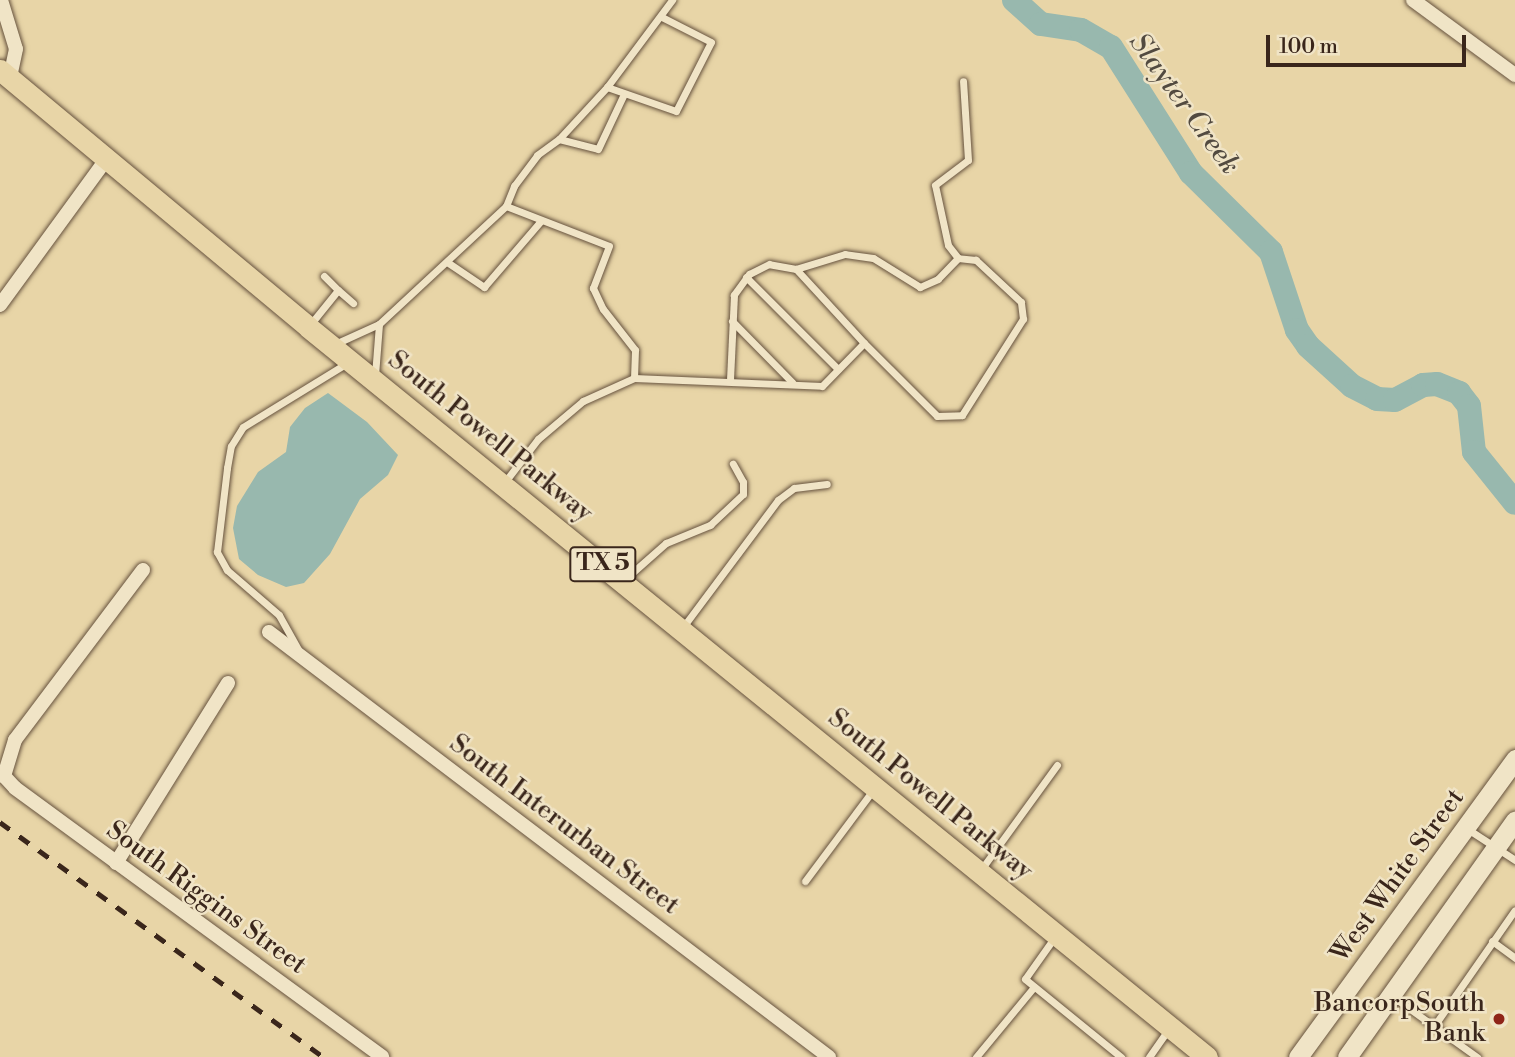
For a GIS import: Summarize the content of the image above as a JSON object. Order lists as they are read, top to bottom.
{
  "streets": {
    "main road": ["South Powell Parkway", "TX 5", "West White Street"],
    "street": ["South Interurban Street", "South Riggins Street"]
  },
  "water": ["Slayter Creek"],
  "places": ["BancorpSouth Bank"],
  "scale_bar": "100 m"
}
